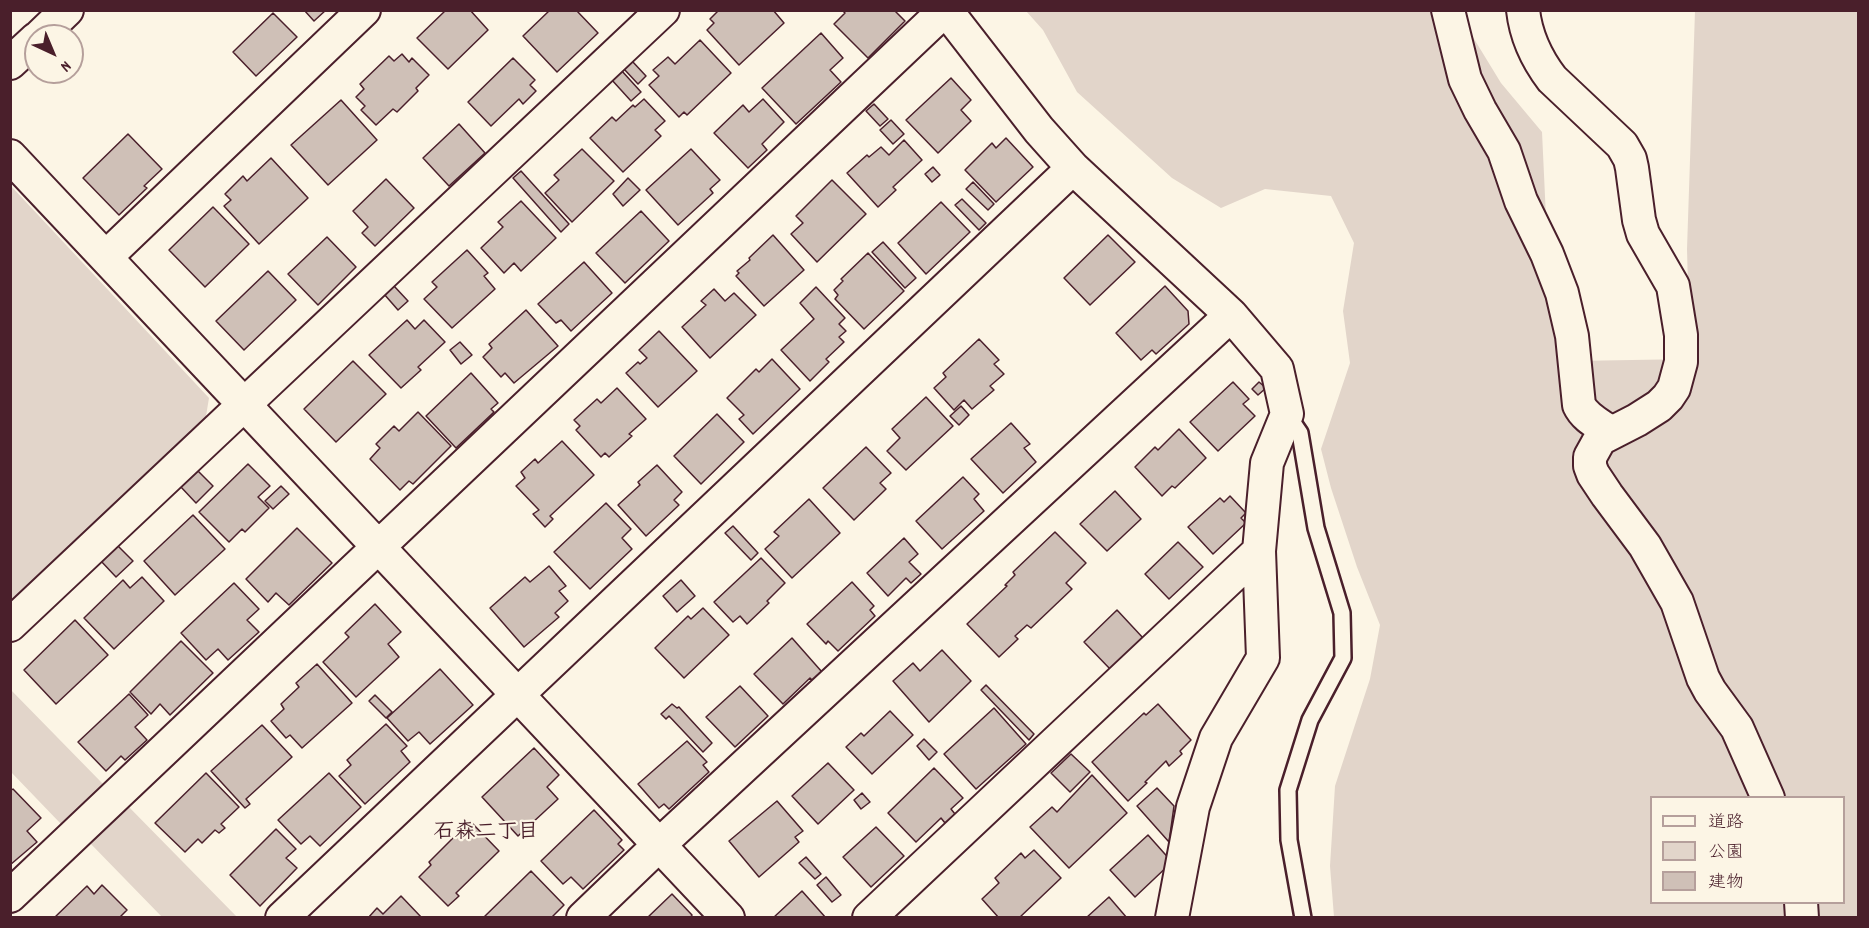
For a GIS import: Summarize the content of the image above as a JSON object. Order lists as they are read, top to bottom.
{
  "districts": ["石森二丁目"],
  "legend": ["道路", "公園", "建物"],
  "north": "bottom right"
}
